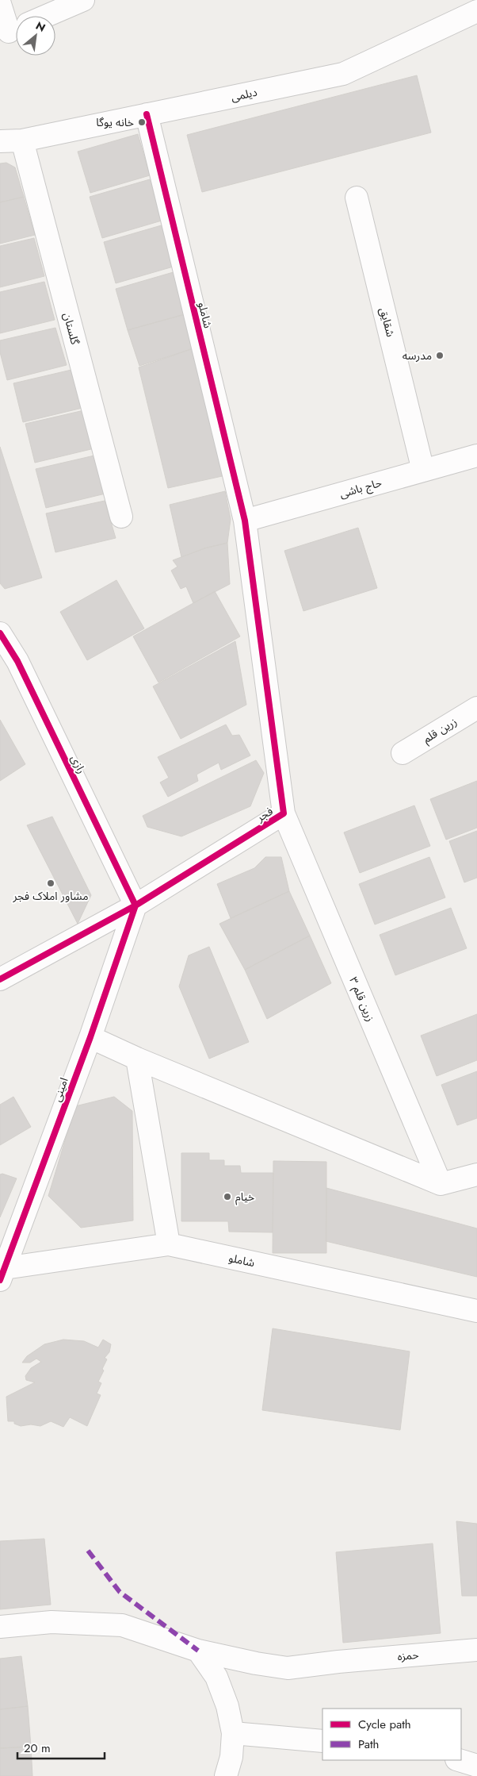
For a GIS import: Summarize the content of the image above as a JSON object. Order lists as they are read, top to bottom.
{
  "streets": {
    "street": [
      "دیلمی",
      "شاملو",
      "شقایق",
      "گلستان",
      "حاج باشی",
      "زرین قلم",
      "رازی",
      "فجر",
      "زرین قلم ۳",
      "امینی",
      "حمزه"
    ]
  },
  "crossings": [
    ["دیلمی", "شاملو"],
    ["دیلمی", "گلستان"],
    ["شاملو", "حاج باشی"],
    ["شاملو", "فجر"],
    ["شاملو", "امینی"],
    ["شقایق", "حاج باشی"],
    ["حاج باشی", "فجر"],
    ["رازی", "فجر"],
    ["رازی", "امینی"],
    ["فجر", "زرین قلم ۳"],
    ["فجر", "امینی"]
  ],
  "places": [
    "خانه یوگا",
    "مدرسه",
    "مشاور املاک فجر",
    "خیام"
  ],
  "legend": ["Cycle path", "Path"],
  "scale_bar": "20 m",
  "north": "top right"
}
